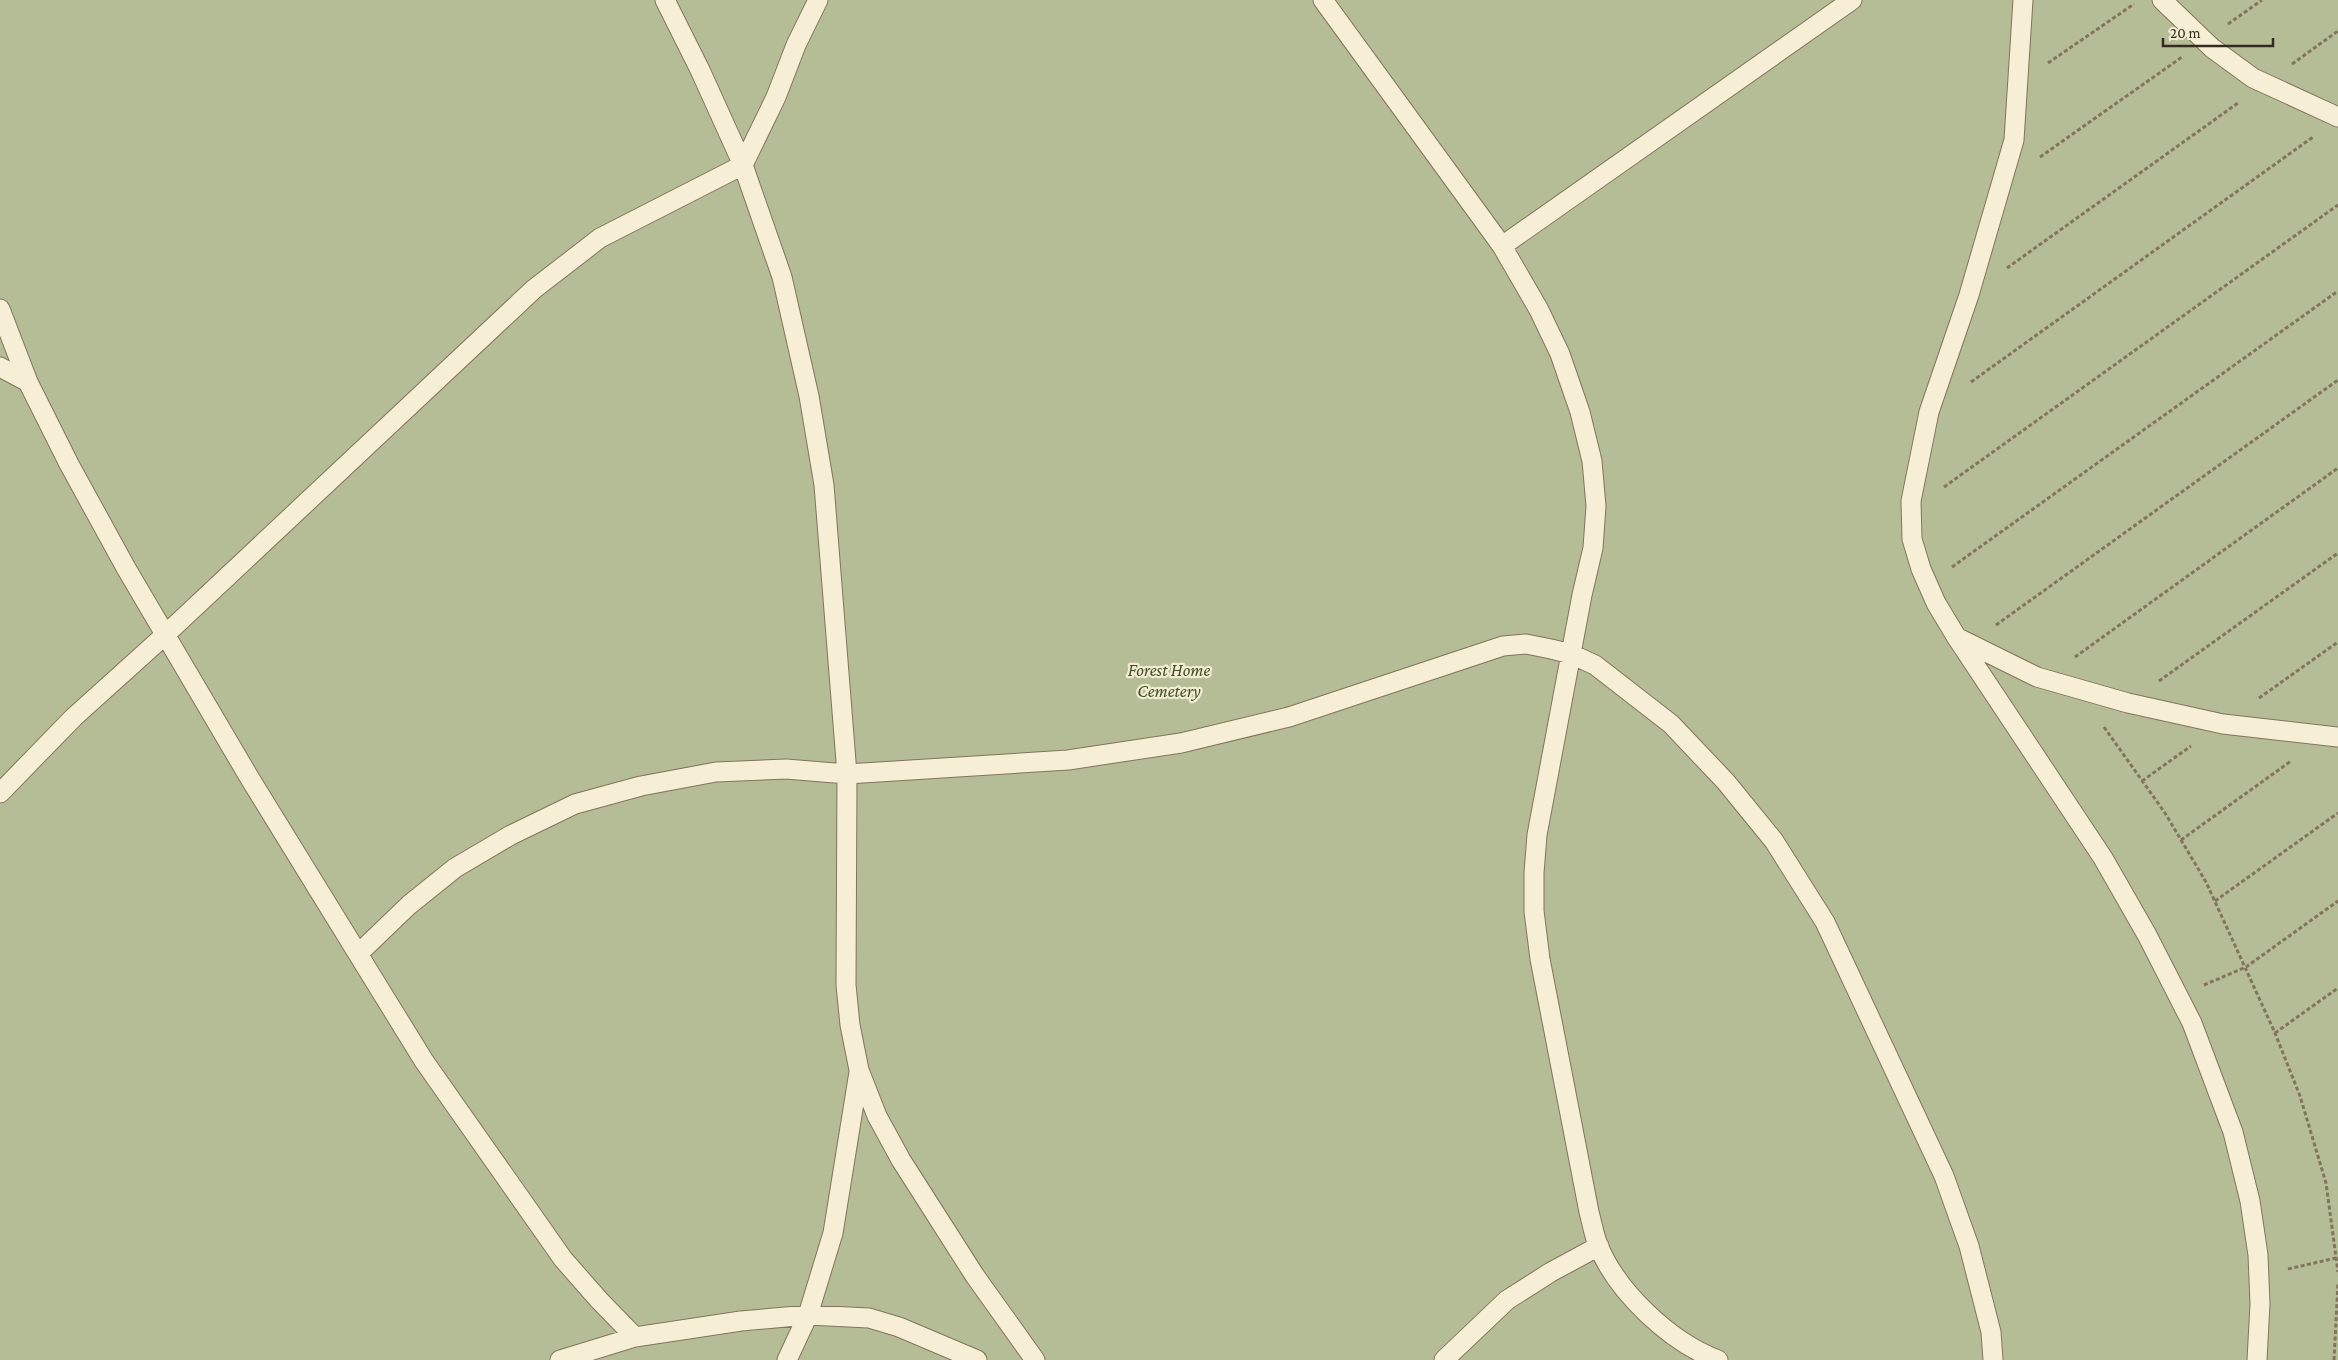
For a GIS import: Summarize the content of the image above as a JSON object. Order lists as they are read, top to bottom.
{
  "parks": ["Forest Home Cemetery"],
  "scale_bar": "20 m"
}
